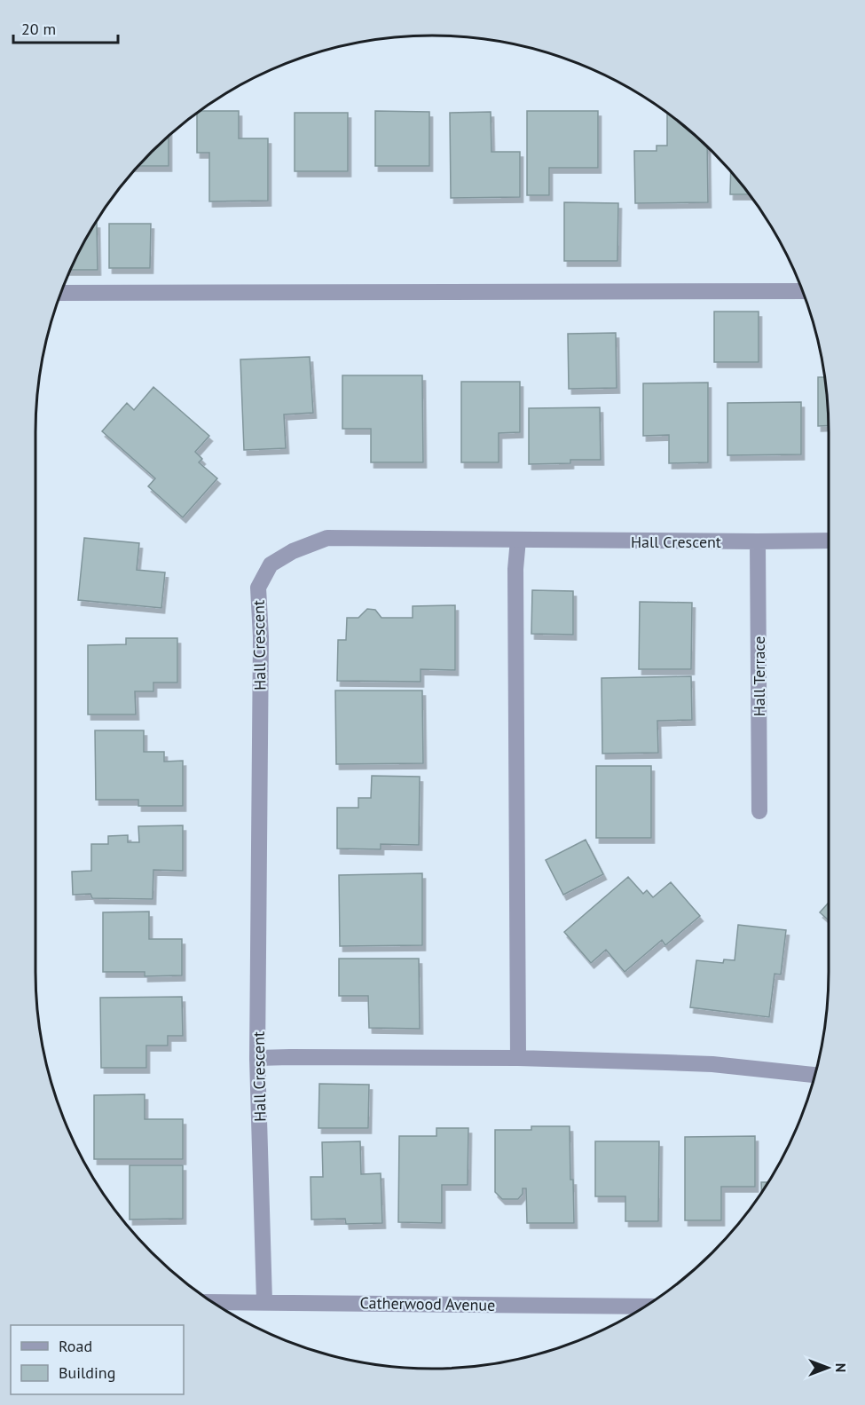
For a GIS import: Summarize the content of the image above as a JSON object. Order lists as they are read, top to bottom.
{
  "streets": {
    "street": ["Hall Crescent", "Hall Terrace", "Catherwood Avenue"]
  },
  "crossings": [
    ["Hall Crescent", "Hall Terrace"],
    ["Hall Crescent", "Catherwood Avenue"]
  ],
  "legend": ["Road", "Building"],
  "scale_bar": "20 m",
  "north": "right"
}
